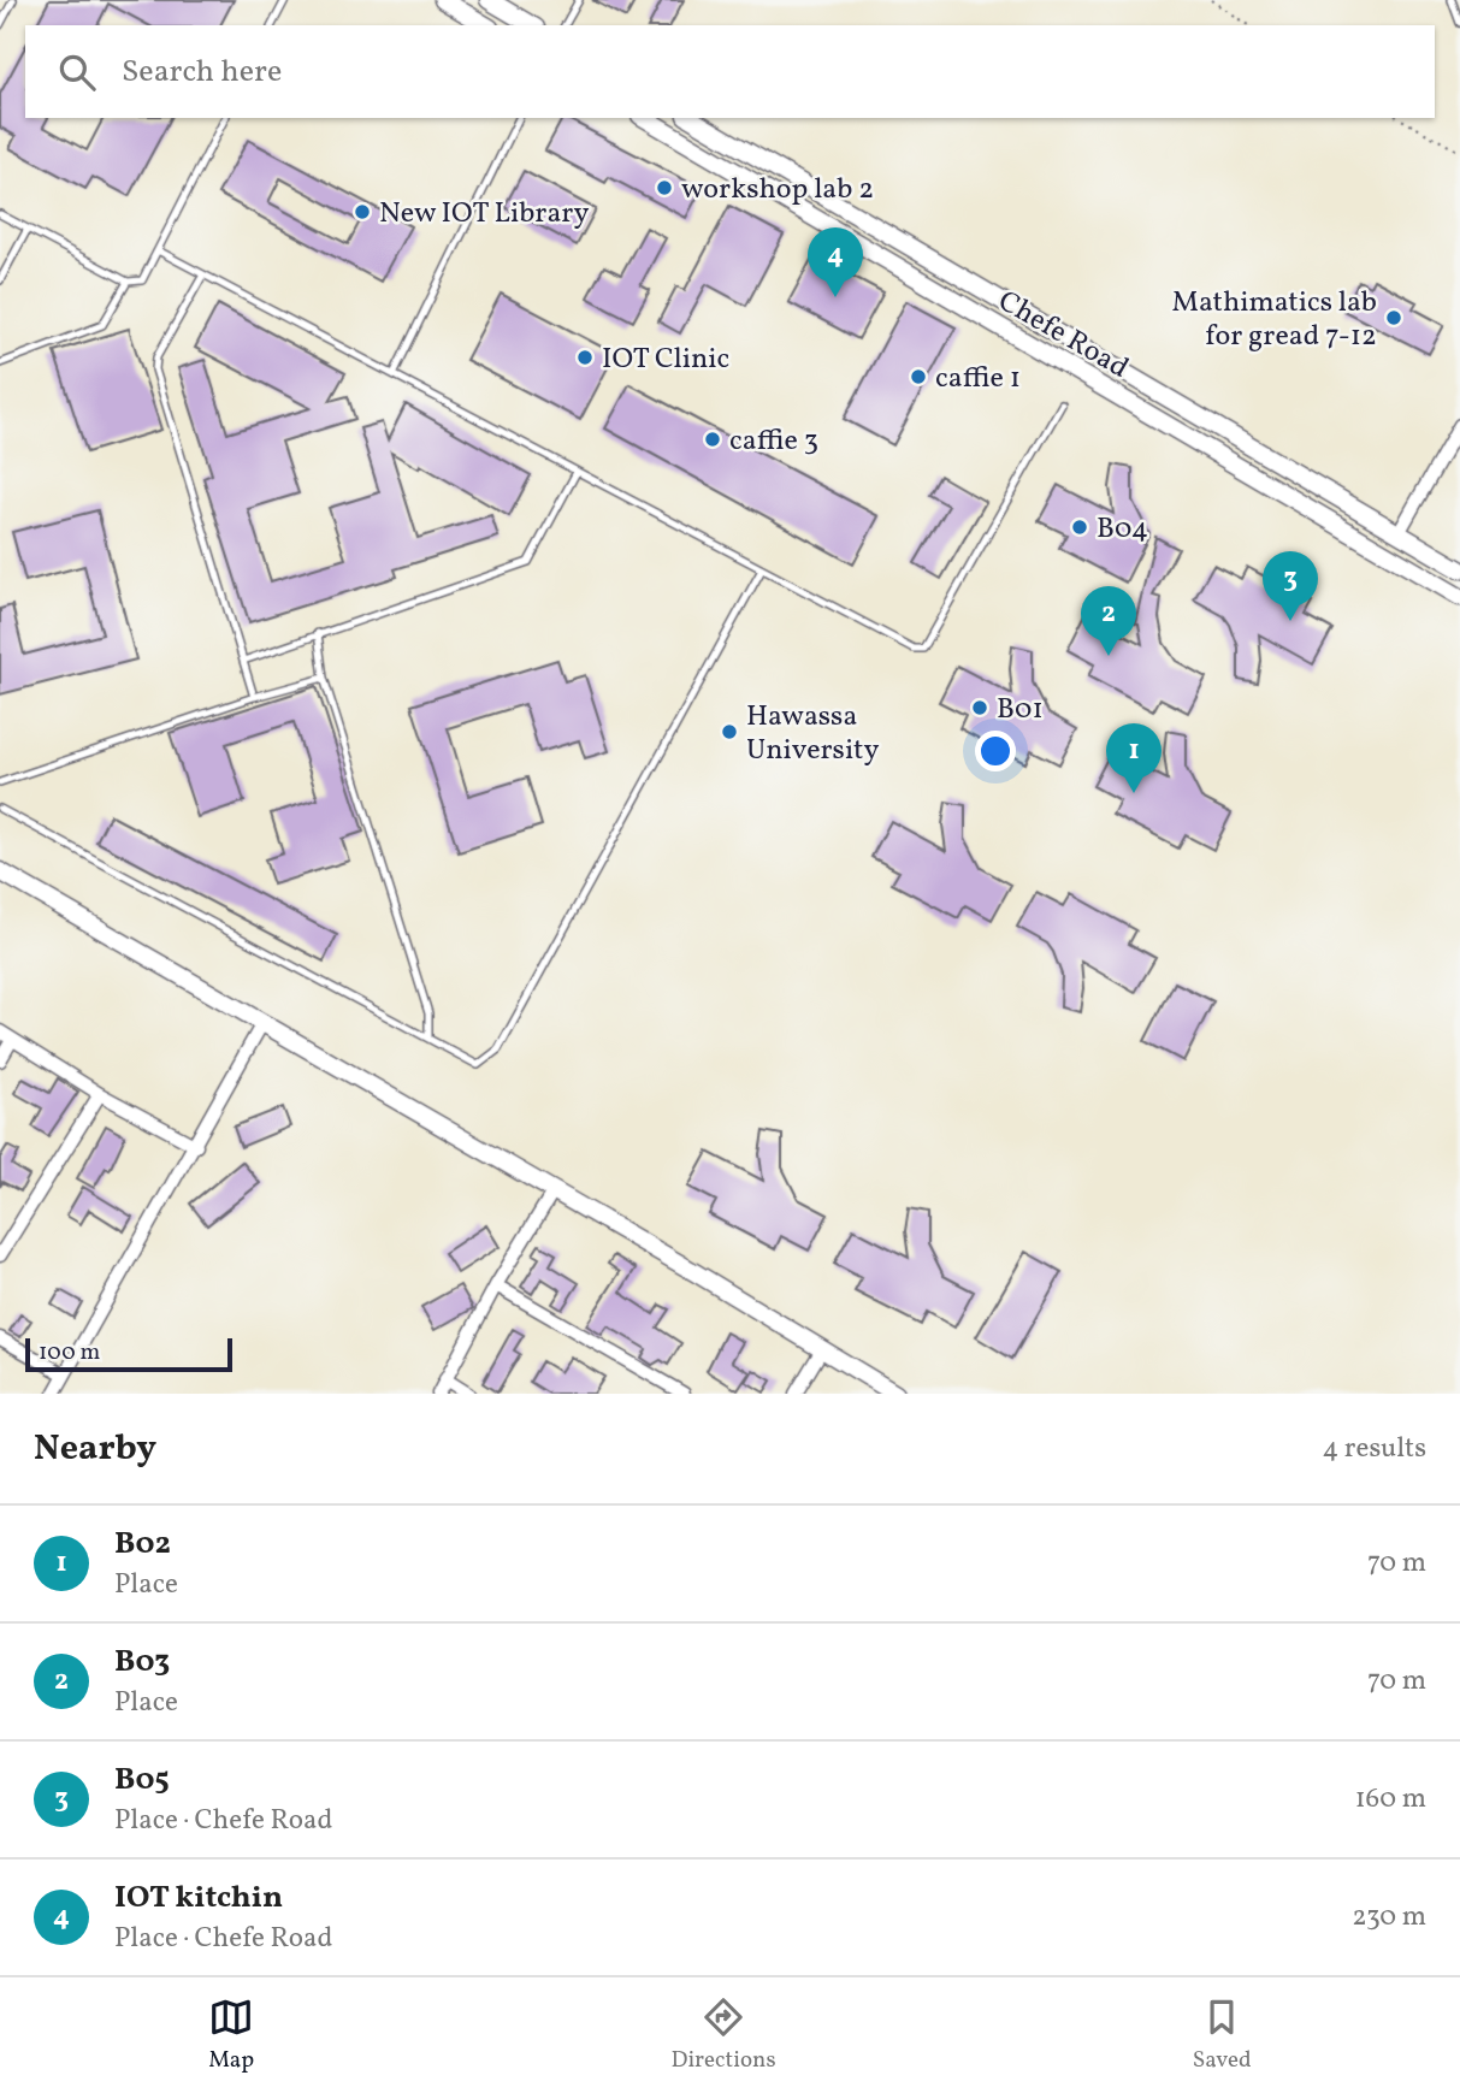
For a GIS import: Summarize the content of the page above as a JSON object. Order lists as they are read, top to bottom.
{
  "streets": {
    "street": ["Chefe Road"]
  },
  "places": [
    "workshop lab 2",
    "New IOT Library",
    "Mathimatics lab for gread 7-12",
    "IOT Clinic",
    "caffie 1",
    "caffie 3",
    "B04",
    "B01",
    "Hawassa University"
  ],
  "scale_bar": "100 m",
  "page": {
    "search": "Search here",
    "pins": [
      "4",
      "3",
      "2",
      "1"
    ],
    "scale": "100 m",
    "heading": ["Nearby", "4 results"],
    "list": [
      {
        "mark": "1",
        "name": "B02",
        "note": "Place",
        "value": "70 m"
      },
      {
        "mark": "2",
        "name": "B03",
        "note": "Place",
        "value": "70 m"
      },
      {
        "mark": "3",
        "name": "B05",
        "note": "Place · Chefe Road",
        "value": "160 m"
      },
      {
        "mark": "4",
        "name": "IOT kitchin",
        "note": "Place · Chefe Road",
        "value": "230 m"
      }
    ],
    "nav": ["Map", "Directions", "Saved"]
  }
}
